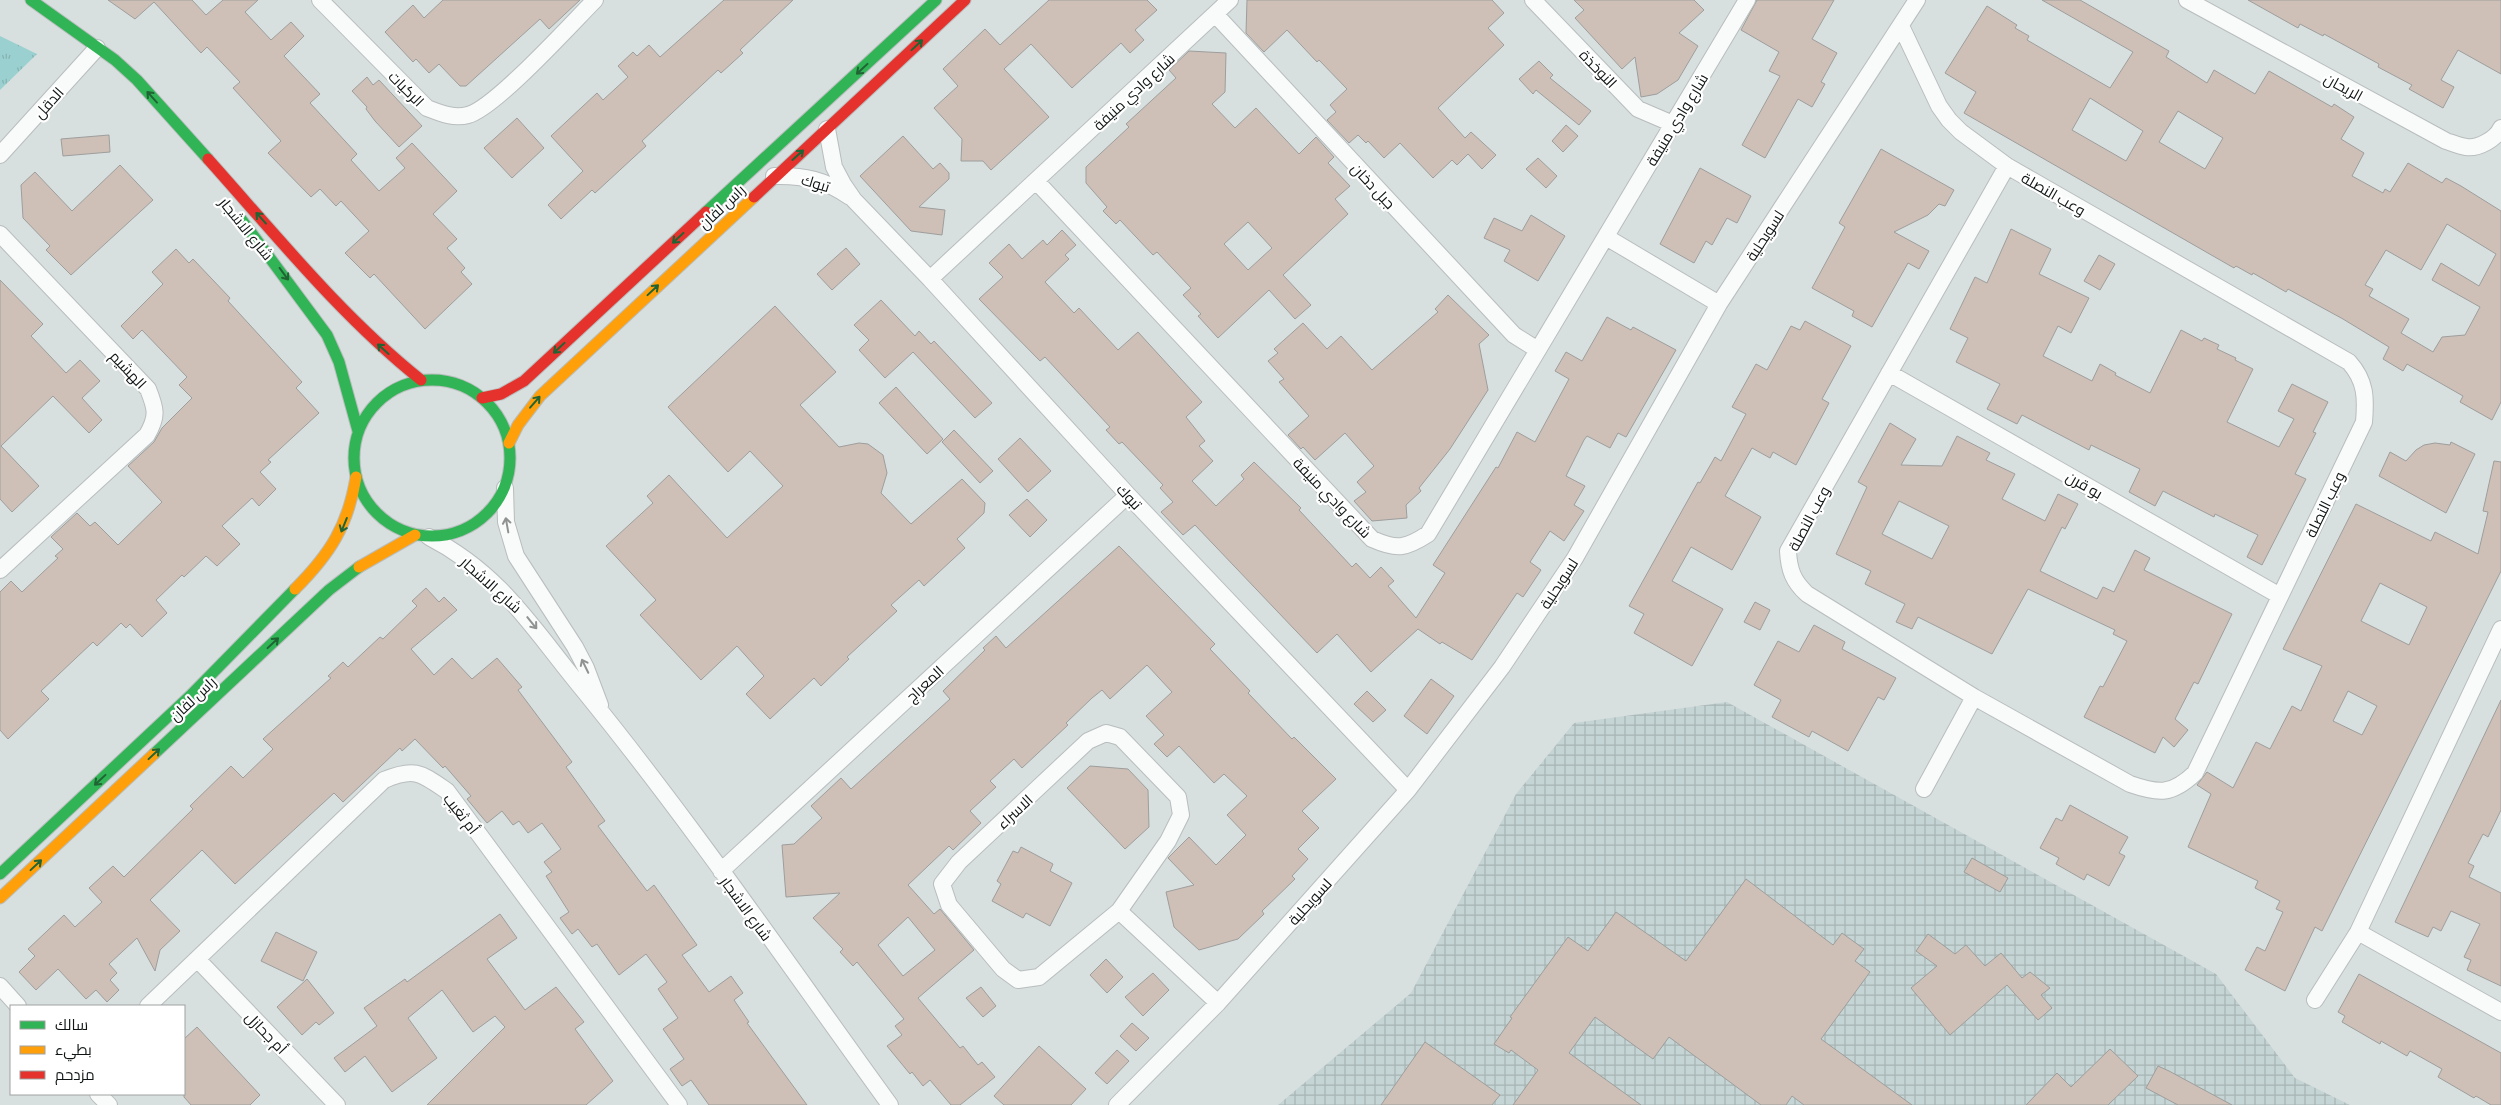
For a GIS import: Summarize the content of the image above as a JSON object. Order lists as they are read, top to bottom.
{
  "streets": {
    "street": [
      "النوخذة",
      "الريحان",
      "الركيات",
      "شارع وادي منيفة",
      "الدقل",
      "تبوك",
      "جبل دخان",
      "وعب النصلة",
      "راس لفان",
      "شارع الاشجار",
      "لسويحلية",
      "الهشيم",
      "بو قرن",
      "المعراج",
      "الاسراء",
      "أم ثغيب",
      "أم جحازل"
    ]
  },
  "crossings": [
    ["النوخذة", "شارع وادي منيفة"],
    ["شارع وادي منيفة", "تبوك"],
    ["شارع وادي منيفة", "جبل دخان"],
    ["الدقل", "شارع الاشجار"],
    ["تبوك", "راس لفان"],
    ["تبوك", "لسويحلية"],
    ["تبوك", "المعراج"],
    ["وعب النصلة", "لسويحلية"],
    ["وعب النصلة", "بو قرن"],
    ["راس لفان", "شارع الاشجار"],
    ["شارع الاشجار", "المعراج"],
    ["أم ثغيب", "أم جحازل"]
  ],
  "legend": ["سالك", "بطيء", "مزدحم"]
}
